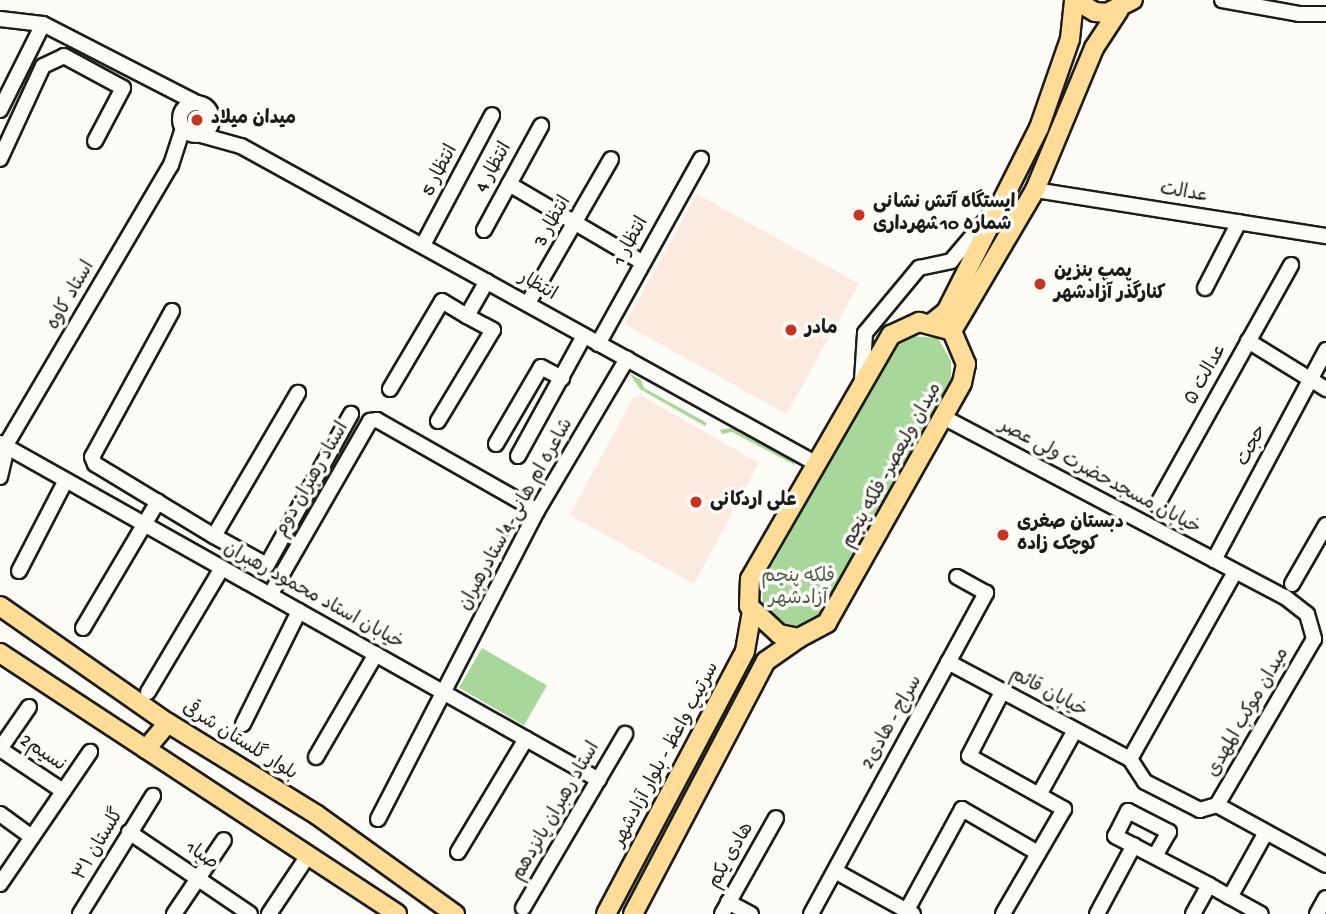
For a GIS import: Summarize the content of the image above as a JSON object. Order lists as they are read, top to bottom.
{
  "streets": {
    "main road": ["میدان ولیعصر- فلکه پنجم", "بلوار گلستان شرقی", "سرتیپ واعظ - بلوار آزادشهر"],
    "street": [
      "انتظار 4",
      "انتظار 5",
      "عدالت",
      "انتظار 3",
      "انتظار 1",
      "انتظار",
      "استاد کاوه",
      "عدالت ۵",
      "حجت",
      "خیابان مسجدحضرت ولی عصر",
      "استاد رهبران دوم",
      "شاعره ام هانی-4استادرهبران",
      "خیابان استاد محمود رهبران",
      "خیابان قائم",
      "میدان موکب المهدی",
      "سراج - هادی2",
      "نسیم2",
      "استاد رهبران پانزدهم",
      "گلستان ۳۱",
      "هادی یکم",
      "صبا1"
    ]
  },
  "crossings": [
    ["انتظار 5", "انتظار"],
    ["انتظار 3", "انتظار"],
    ["انتظار 1", "انتظار"],
    ["انتظار", "شاعره ام هانی-4استادرهبران"],
    ["استاد کاوه", "خیابان استاد محمود رهبران"],
    ["حجت", "خیابان مسجدحضرت ولی عصر"],
    ["میدان ولیعصر- فلکه پنجم", "خیابان مسجدحضرت ولی عصر"],
    ["خیابان مسجدحضرت ولی عصر", "میدان موکب المهدی"],
    ["استاد رهبران دوم", "شاعره ام هانی-4استادرهبران"],
    ["استاد رهبران دوم", "خیابان استاد محمود رهبران"],
    ["شاعره ام هانی-4استادرهبران", "خیابان استاد محمود رهبران"],
    ["خیابان استاد محمود رهبران", "استاد رهبران پانزدهم"],
    ["خیابان قائم", "میدان موکب المهدی"],
    ["خیابان قائم", "سراج - هادی2"],
    ["گلستان ۳۱", "صبا1"]
  ],
  "parks": ["فلکه پنجم آزادشهر"],
  "places": [
    "میدان میلاد",
    "ایستگاه آتش نشانی شماره 10شهرداری",
    "پمپ بنزین کنارگذر آزادشهر",
    "مادر",
    "علی اردکانی",
    "دبستان صغری کوچک زاده"
  ]
}
